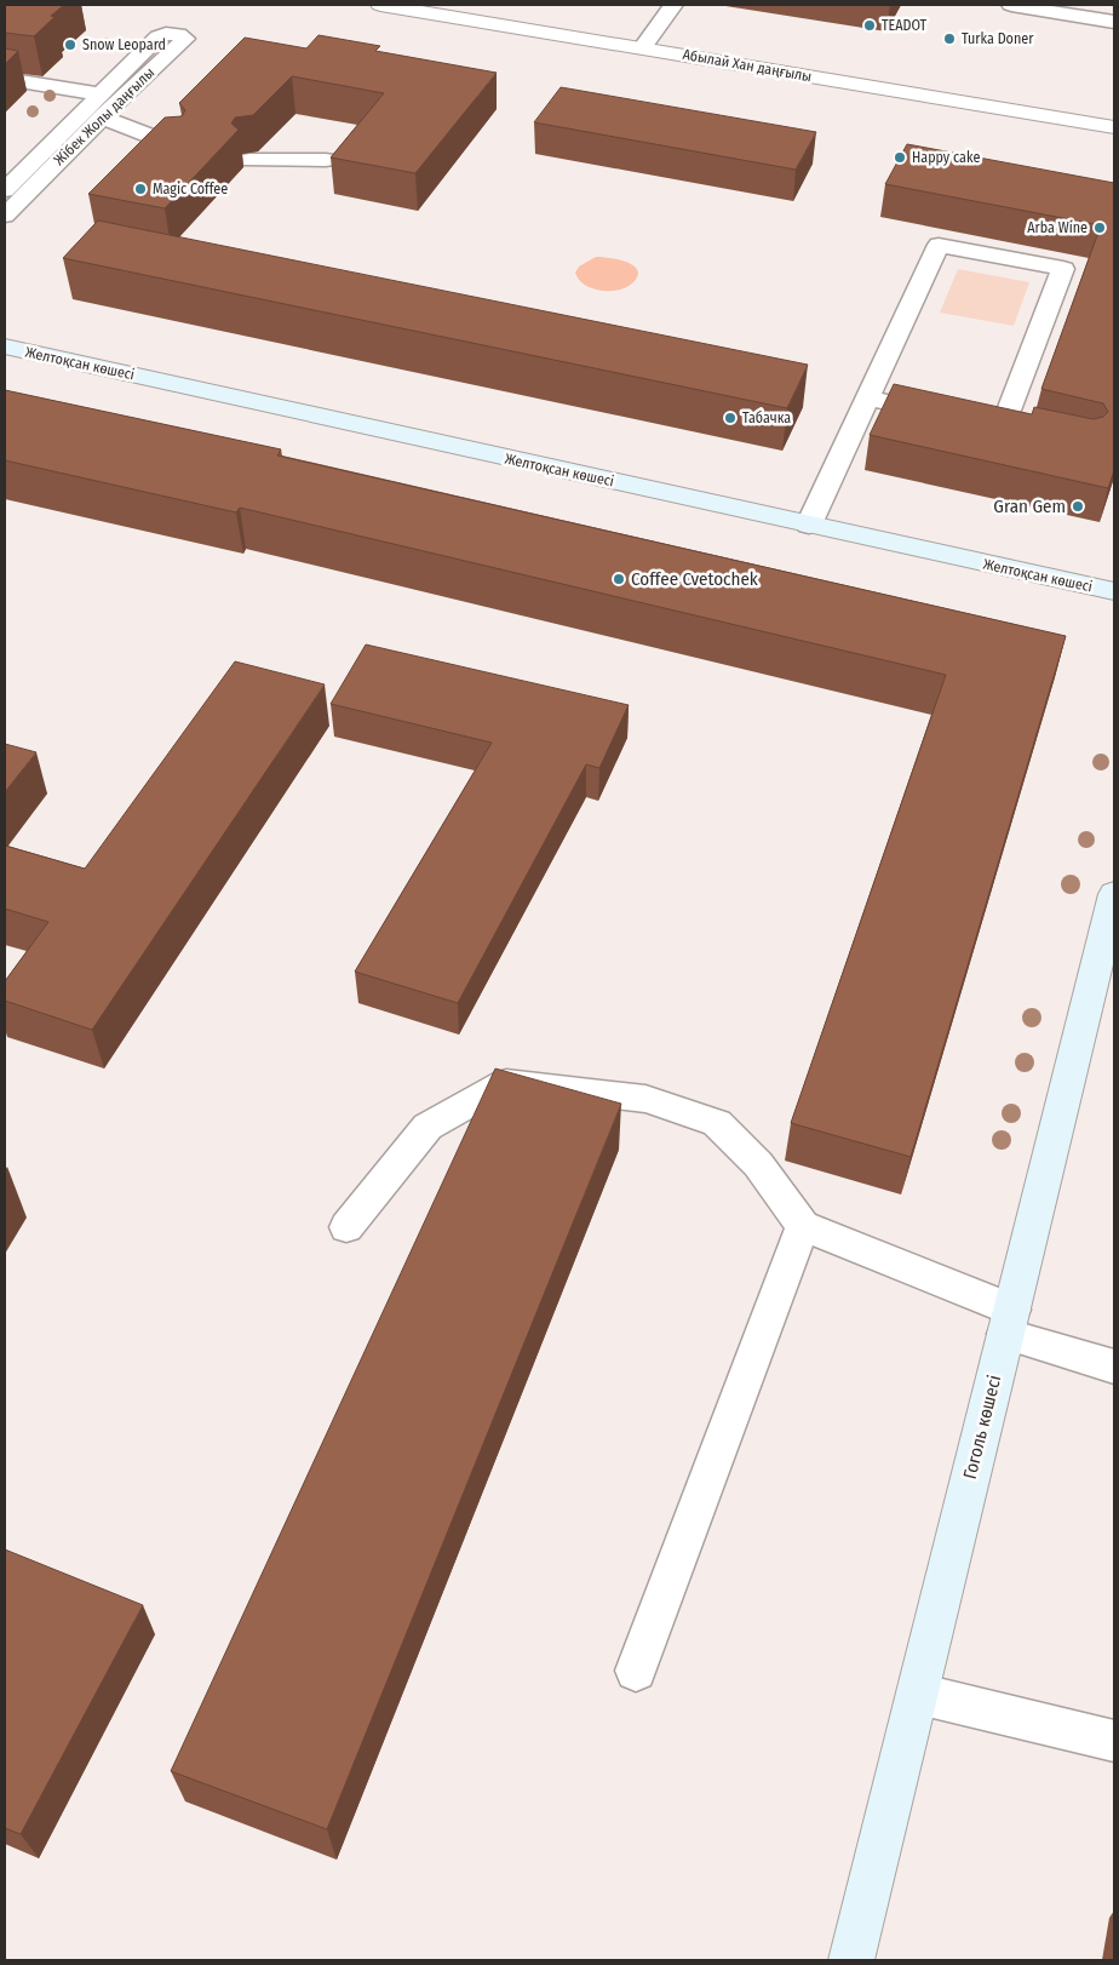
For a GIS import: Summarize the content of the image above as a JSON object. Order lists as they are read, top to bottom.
{
  "streets": {
    "main road": ["Желтоқсан көшесі", "Гоголь көшесі"],
    "street": ["Абылай Хан даңғылы"],
    "lane": ["Жібек Жолы даңғылы"]
  },
  "places": [
    "TEADOT",
    "Turka Doner",
    "Snow Leopard",
    "Happy cake",
    "Magic Coffee",
    "Arba Wine",
    "Табачка",
    "Gran Gem",
    "Coffee Cvetochek"
  ]
}
